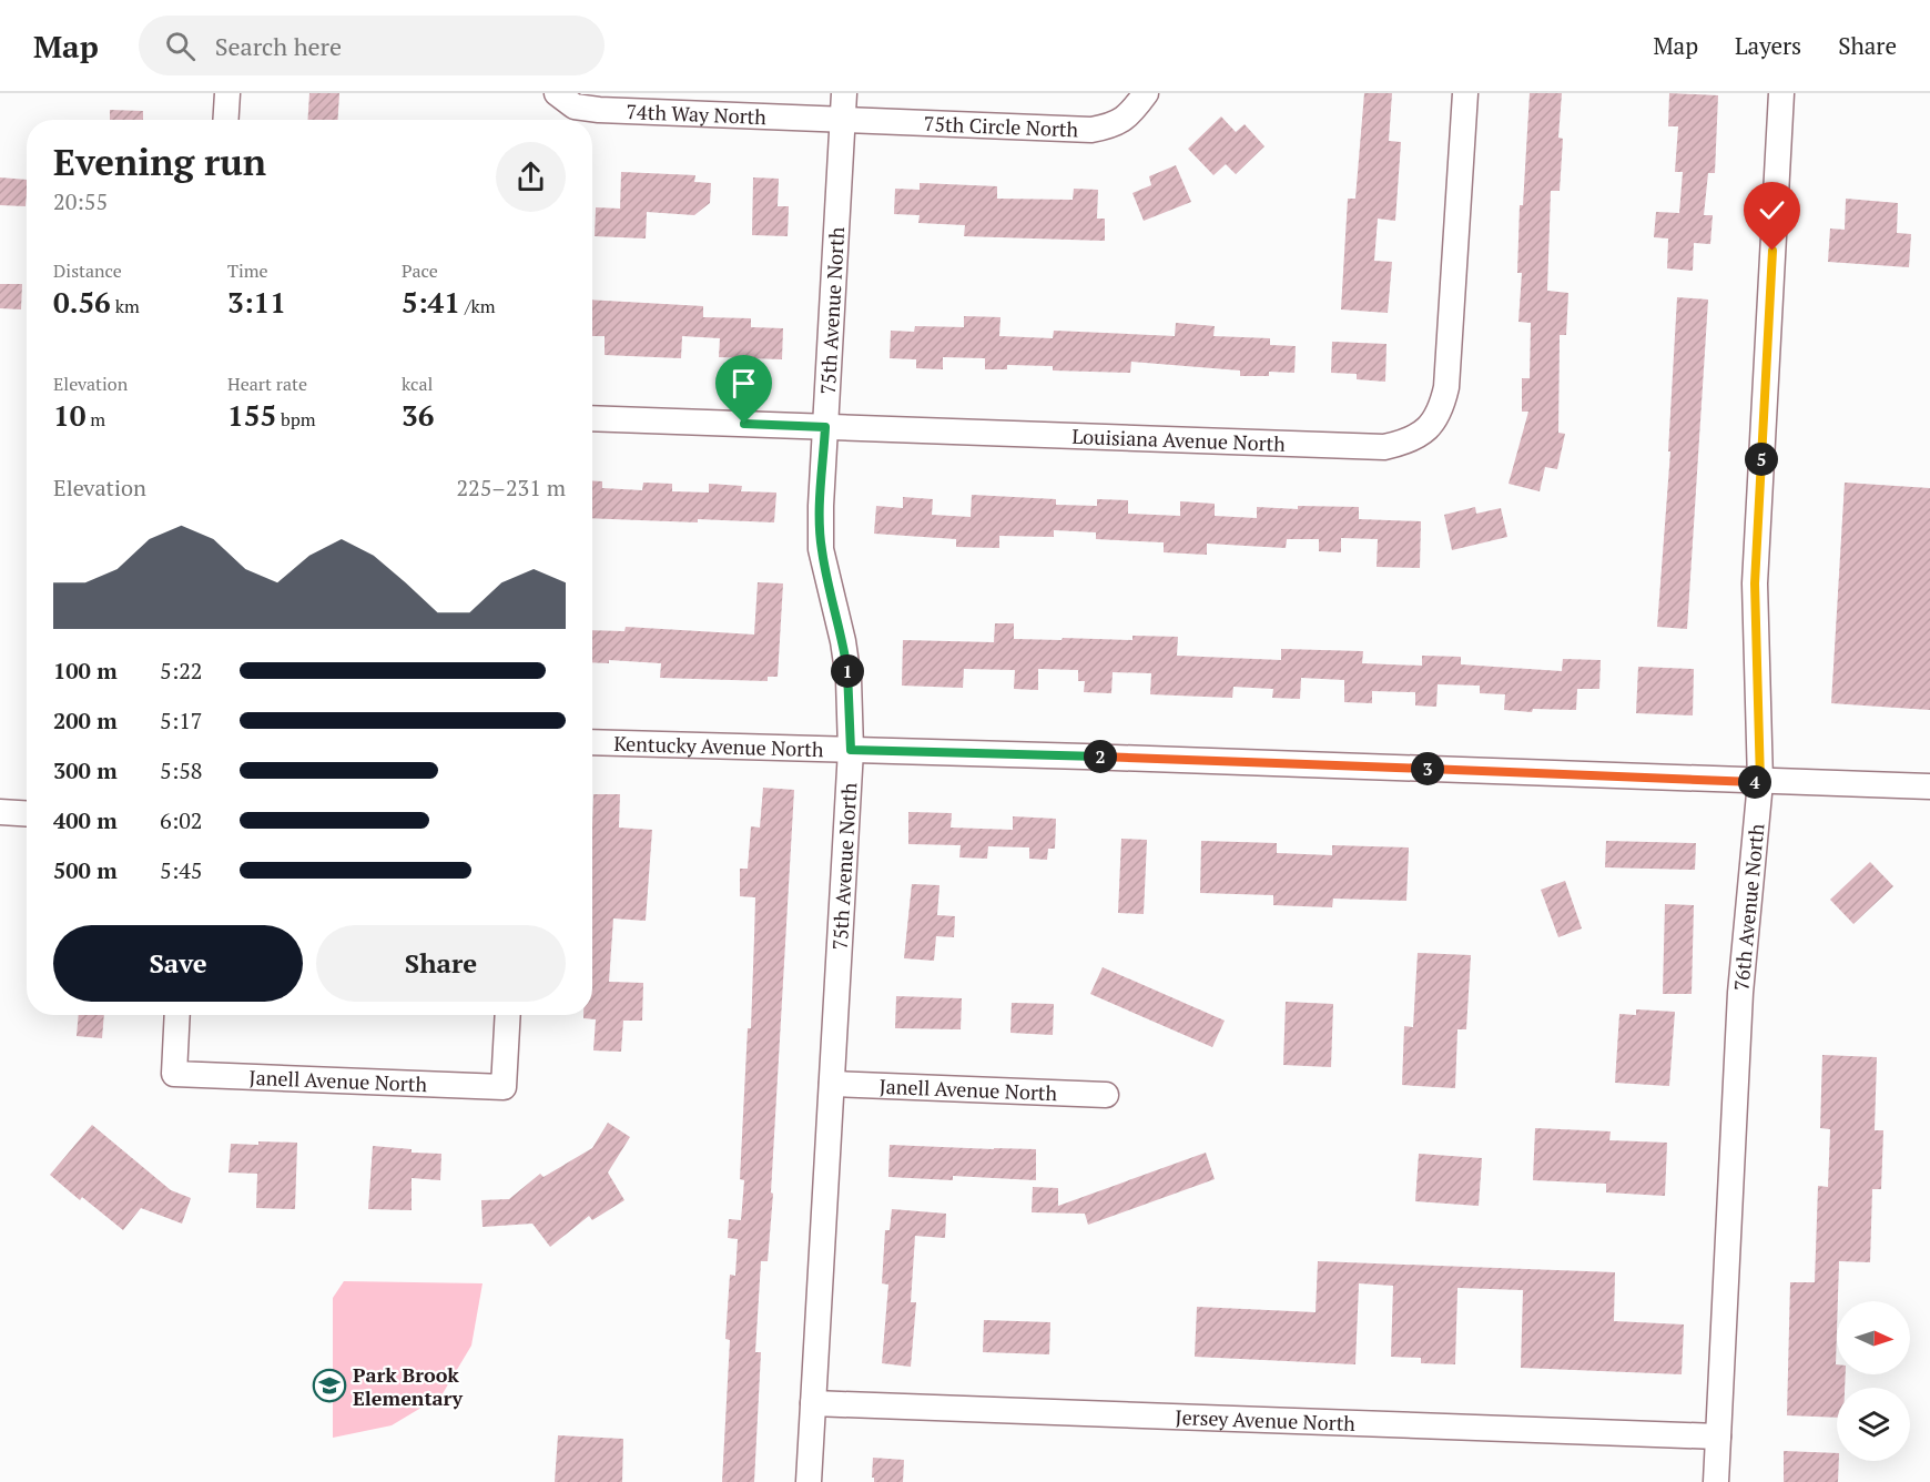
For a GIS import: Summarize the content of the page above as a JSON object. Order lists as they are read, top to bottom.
{
  "streets": {
    "street": [
      "74th Way North",
      "75th Circle North",
      "75th Avenue North",
      "Louisiana Avenue North",
      "Kentucky Avenue North",
      "76th Avenue North",
      "Janell Avenue North",
      "Jersey Avenue North"
    ]
  },
  "crossings": [
    ["74th Way North", "75th Circle North"],
    ["74th Way North", "75th Avenue North"],
    ["75th Circle North", "75th Avenue North"],
    ["75th Avenue North", "Louisiana Avenue North"],
    ["75th Avenue North", "Kentucky Avenue North"],
    ["75th Avenue North", "Janell Avenue North"],
    ["75th Avenue North", "Jersey Avenue North"],
    ["Kentucky Avenue North", "76th Avenue North"],
    ["76th Avenue North", "Jersey Avenue North"]
  ],
  "places": {
    "school or university": ["Park Brook Elementary"]
  },
  "north": "right",
  "page": {
    "header": "Map",
    "search": "Search here",
    "nav": ["Map", "Layers", "Share"],
    "heading": ["Evening run", "20:55"],
    "stats": [
      ["Distance", "0.56 km"],
      ["Time", "3:11"],
      ["Pace", "5:41 /km"],
      ["Elevation", "10 m"],
      ["Heart rate", "155 bpm"],
      ["kcal", "36"]
    ],
    "pins": [
      "5",
      "1",
      "2",
      "3",
      "4"
    ],
    "chart": ["Elevation", "225–231 m"],
    "list": [
      {
        "name": "100 m",
        "note": "5:22"
      },
      {
        "name": "200 m",
        "note": "5:17"
      },
      {
        "name": "300 m",
        "note": "5:58"
      },
      {
        "name": "400 m",
        "note": "6:02"
      },
      {
        "name": "500 m",
        "note": "5:45"
      }
    ],
    "buttons": ["Save", "Share"]
  }
}
